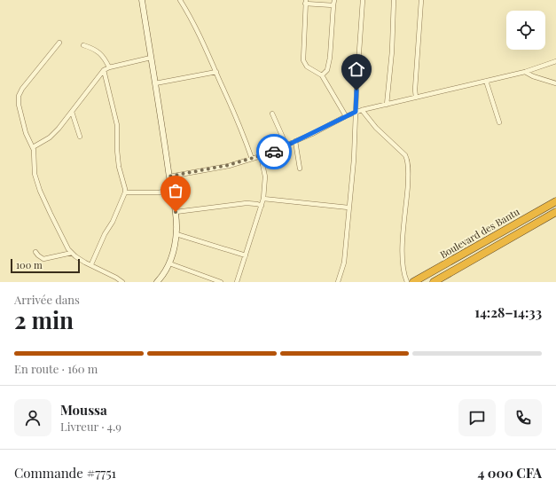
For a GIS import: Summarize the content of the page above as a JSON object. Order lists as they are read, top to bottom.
{
  "streets": {
    "highway": ["Boulevard des Bantu"]
  },
  "scale_bar": "100 m",
  "page": {
    "scale": "100 m",
    "heading": ["2 min", "Arrivée dans", "14:28–14:33"],
    "panel": [
      "Moussa",
      "Livreur · 4.9",
      "Commande #7751",
      "4 000 CFA"
    ],
    "bar": "En route · 160 m"
  }
}
